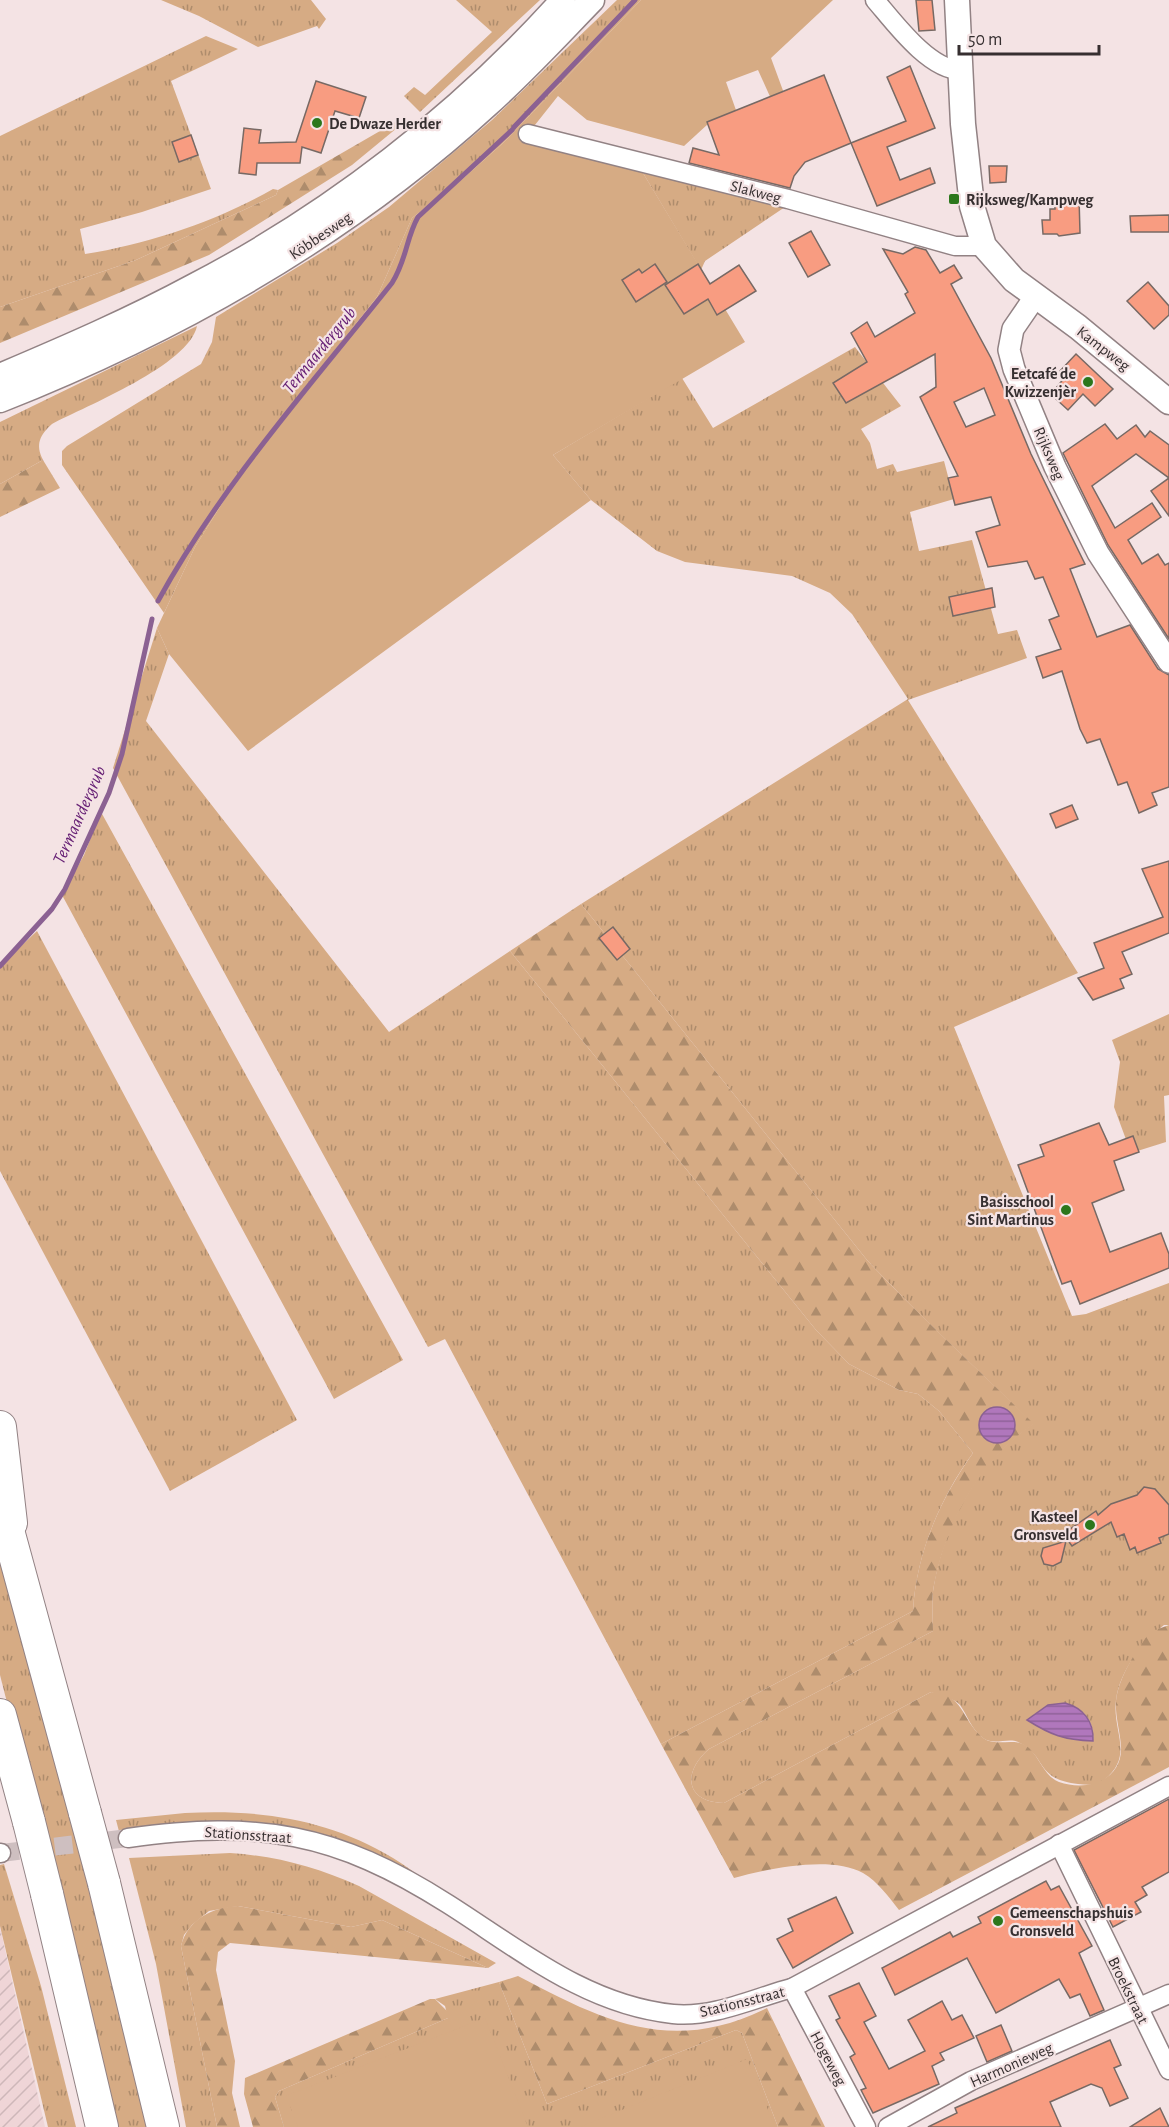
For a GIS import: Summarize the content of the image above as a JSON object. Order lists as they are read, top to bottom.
{
  "streets": {
    "main road": ["Köbbesweg", "Kampweg"],
    "street": [
      "Slakweg",
      "Rijksweg",
      "Stationsstraat",
      "Broekstraat",
      "Hogeweg",
      "Harmonieweg"
    ]
  },
  "crossings": [
    ["Kampweg", "Rijksweg"],
    ["Stationsstraat", "Broekstraat"],
    ["Stationsstraat", "Hogeweg"],
    ["Broekstraat", "Harmonieweg"]
  ],
  "water": ["Termaardergrub"],
  "places": {
    "other": [
      "De Dwaze Herder",
      "Eetcafé de Kwizzenjèr",
      "Basisschool Sint Martinus",
      "Kasteel Gronsveld",
      "Gemeenschapshuis Gronsveld"
    ],
    "transit": ["Rijksweg/Kampweg"]
  },
  "scale_bar": "50 m"
}
